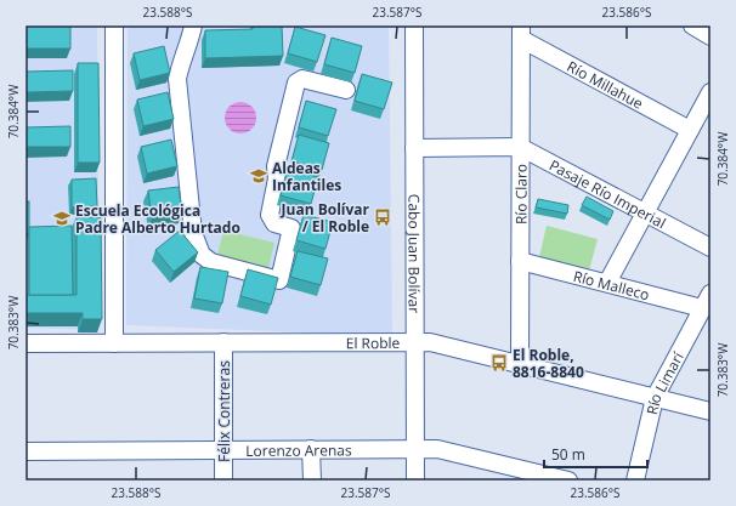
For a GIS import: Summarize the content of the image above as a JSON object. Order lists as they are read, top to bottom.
{
  "streets": {
    "street": [
      "Río Millahue",
      "Pasaje Río Imperial",
      "Río Claro",
      "Cabo Juan Bolívar",
      "Río Malleco",
      "El Roble",
      "Río Limarí",
      "Félix Contreras",
      "Lorenzo Arenas"
    ]
  },
  "crossings": [
    ["Río Millahue", "Río Claro"],
    ["Pasaje Río Imperial", "Río Claro"],
    ["Pasaje Río Imperial", "Cabo Juan Bolívar"],
    ["Río Claro", "Río Malleco"],
    ["Río Claro", "El Roble"],
    ["Cabo Juan Bolívar", "El Roble"],
    ["Cabo Juan Bolívar", "Lorenzo Arenas"],
    ["Río Malleco", "Río Limarí"],
    ["El Roble", "Río Limarí"],
    ["El Roble", "Félix Contreras"],
    ["Félix Contreras", "Lorenzo Arenas"]
  ],
  "places": {
    "school or university": ["Aldeas Infantiles", "Escuela Ecológica Padre Alberto Hurtado"],
    "bus stop": ["Juan Bolívar / El Roble", "El Roble, 8816-8840"]
  },
  "scale_bar": "50 m",
  "coordinates": [
    "23.588°S",
    "23.587°S",
    "23.586°S",
    "70.384°W",
    "70.383°W"
  ]
}
